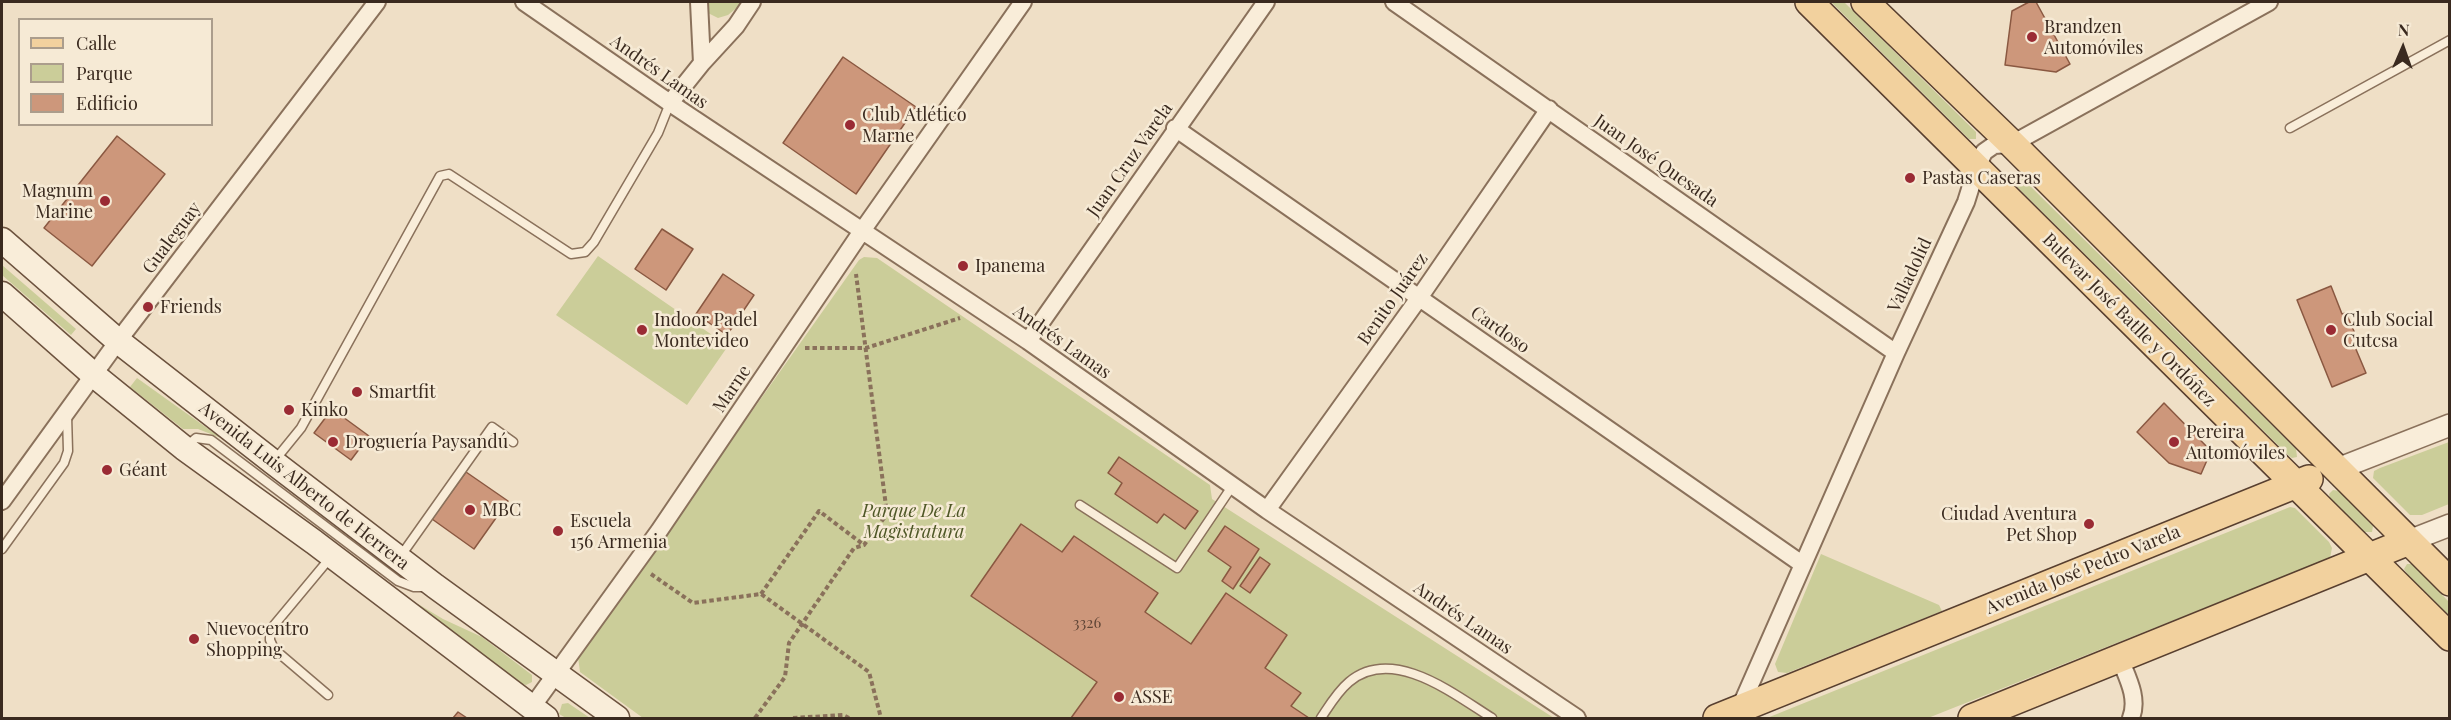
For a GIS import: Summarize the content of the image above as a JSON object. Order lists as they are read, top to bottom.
{
  "streets": {
    "main road": ["Bulevar José Batlle y Ordóñez", "Avenida Luis Alberto de Herrera", "Avenida José Pedro Varela"],
    "street": [
      "Andrés Lamas",
      "Juan Cruz Varela",
      "Juan José Quesada",
      "Gualeguay",
      "Valladolid",
      "Benito Juárez",
      "Cardoso",
      "Marne"
    ]
  },
  "crossings": [
    ["Andrés Lamas", "Juan Cruz Varela"],
    ["Andrés Lamas", "Benito Juárez"],
    ["Andrés Lamas", "Marne"],
    ["Juan Cruz Varela", "Cardoso"],
    ["Juan José Quesada", "Valladolid"],
    ["Juan José Quesada", "Benito Juárez"],
    ["Gualeguay", "Avenida Luis Alberto de Herrera"],
    ["Valladolid", "Bulevar José Batlle y Ordóñez"],
    ["Valladolid", "Cardoso"],
    ["Valladolid", "Avenida José Pedro Varela"],
    ["Benito Juárez", "Cardoso"],
    ["Bulevar José Batlle y Ordóñez", "Avenida José Pedro Varela"],
    ["Marne", "Avenida Luis Alberto de Herrera"]
  ],
  "parks": ["Parque De La Magistratura"],
  "places": [
    "Brandzen Automóviles",
    "Club Atlético Marne",
    "Pastas Caseras",
    "Magnum Marine",
    "Ipanema",
    "Friends",
    "Indoor Padel Montevideo",
    "Club Social Cutcsa",
    "Smartfit",
    "Kinko",
    "Droguería Paysandú",
    "Pereira Automóviles",
    "Géant",
    "MBC",
    "Ciudad Aventura Pet Shop",
    "Escuela 156 Armenia",
    "Nuevocentro Shopping",
    "ASSE"
  ],
  "house_numbers": ["3326"],
  "legend": ["Calle", "Parque", "Edificio"],
  "north": "top"
}
